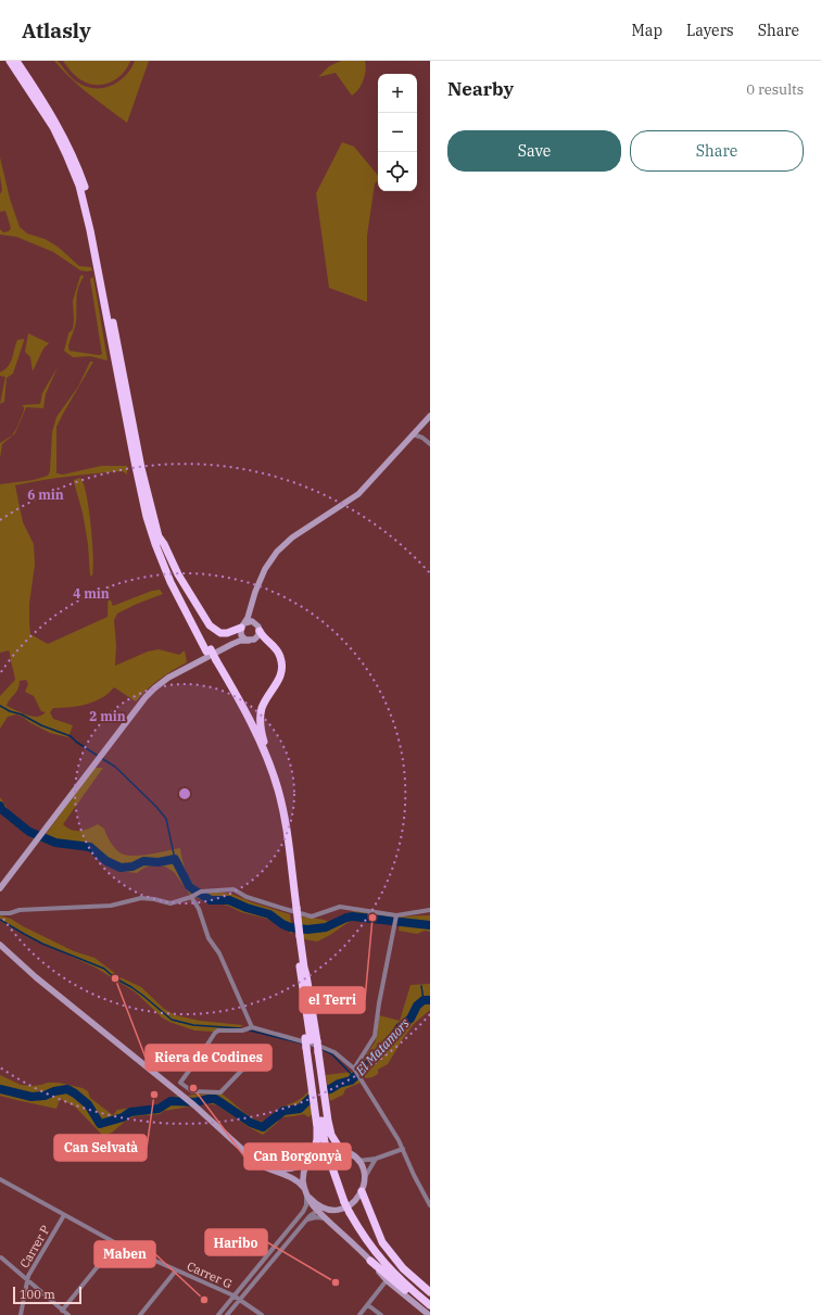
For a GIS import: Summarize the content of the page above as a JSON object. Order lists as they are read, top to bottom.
{
  "streets": {
    "street": ["Carrer P", "Carrer G"]
  },
  "crossings": [
    ["Carrer P", "Carrer G"]
  ],
  "water": ["El Matamors"],
  "places": [
    "el Terri",
    "Riera de Codines",
    "Can Borgonyà",
    "Can Selvatà",
    "Haribo",
    "Maben"
  ],
  "scale_bar": "100 m",
  "page": {
    "header": "Atlasly",
    "nav": ["Map", "Layers", "Share"],
    "heading": ["Nearby", "0 results"],
    "map_buttons": ["+", "−"],
    "buttons": ["Save", "Share"],
    "scale": "100 m"
  },
  "rings": ["6 min", "4 min", "2 min"]
}
